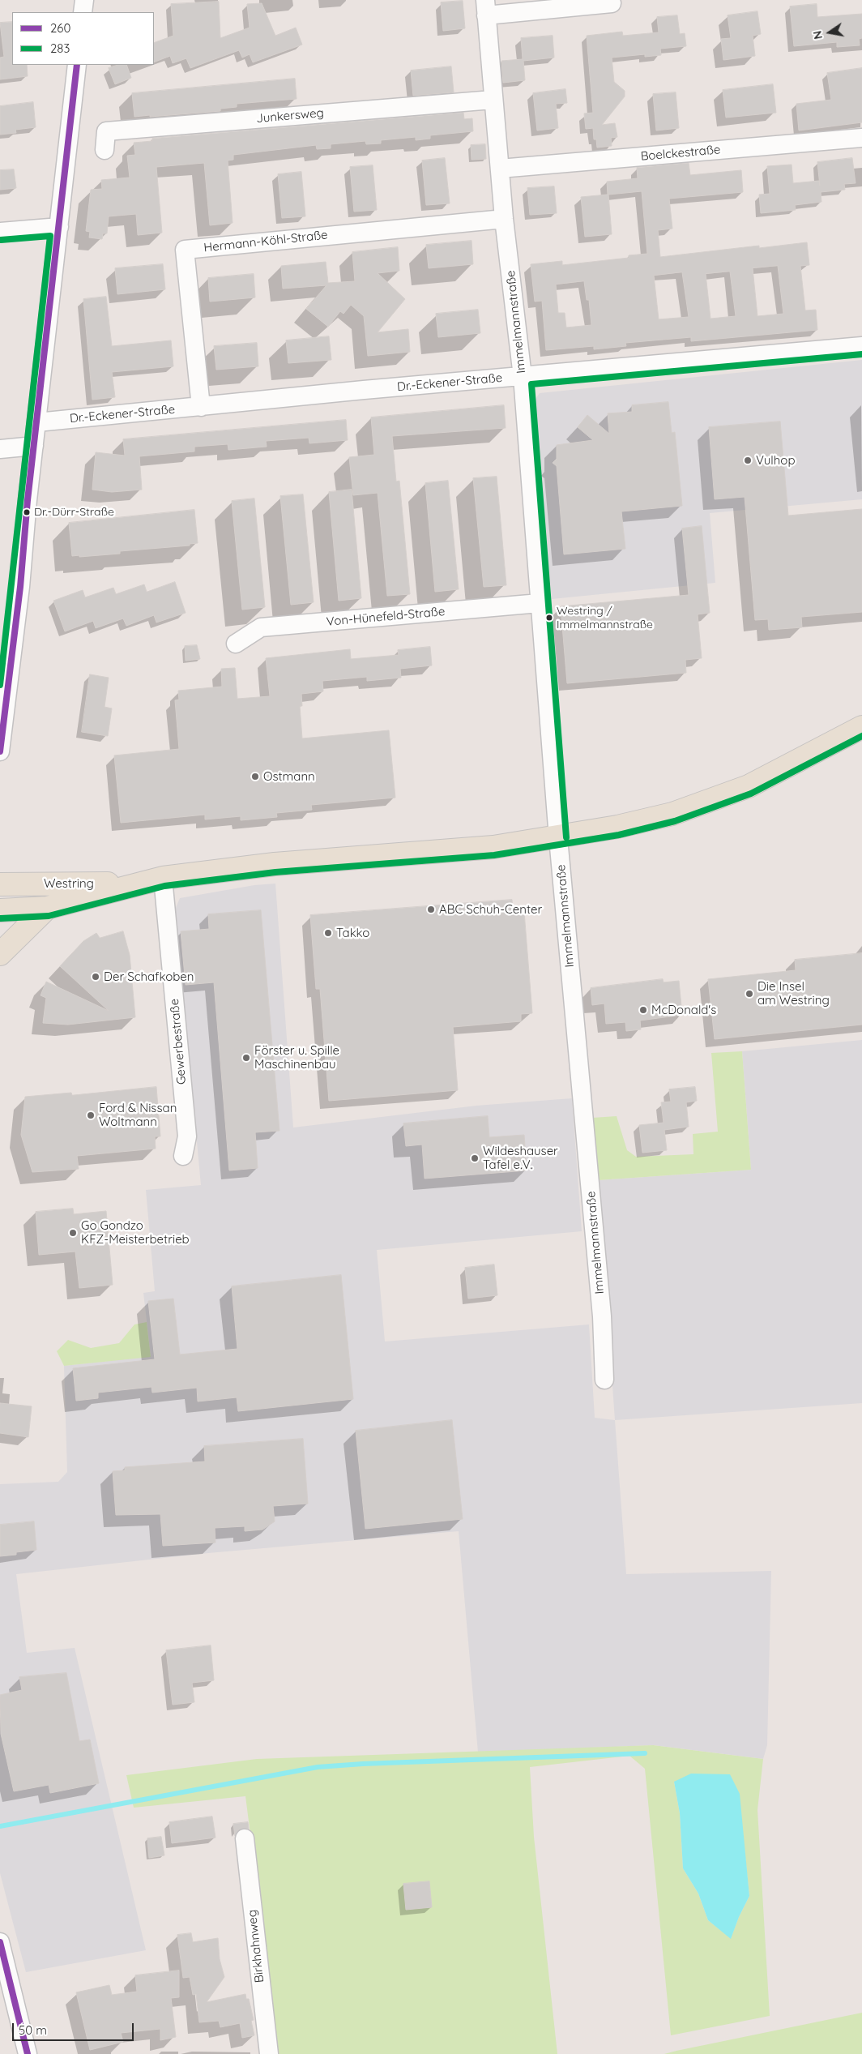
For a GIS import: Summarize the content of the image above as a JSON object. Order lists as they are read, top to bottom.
{
  "streets": {
    "main road": ["Westring"],
    "street": [
      "Junkersweg",
      "Boelckestraße",
      "Hermann-Köhl-Straße",
      "Immelmannstraße",
      "Dr.-Eckener-Straße",
      "Von-Hünefeld-Straße",
      "Gewerbestraße",
      "Birkhahnweg"
    ]
  },
  "crossings": [
    ["Junkersweg", "Immelmannstraße"],
    ["Boelckestraße", "Immelmannstraße"],
    ["Hermann-Köhl-Straße", "Immelmannstraße"],
    ["Hermann-Köhl-Straße", "Dr.-Eckener-Straße"],
    ["Immelmannstraße", "Dr.-Eckener-Straße"],
    ["Immelmannstraße", "Von-Hünefeld-Straße"],
    ["Immelmannstraße", "Westring"],
    ["Westring", "Gewerbestraße"]
  ],
  "places": [
    "Vulhop",
    "Dr.-Dürr-Straße",
    "Westring / Immelmannstraße",
    "Ostmann",
    "ABC Schuh-Center",
    "Takko",
    "Der Schafkoben",
    "Die Insel am Westring",
    "McDonald's",
    "Förster u. Spille Maschinenbau",
    "Ford & Nissan Woltmann",
    "Wildeshauser Tafel e.V.",
    "Go Gondzo KFZ-Meisterbetrieb"
  ],
  "lines": ["transit line 260", "transit line 283"],
  "legend": ["260", "283"],
  "scale_bar": "50 m",
  "north": "left"
}
